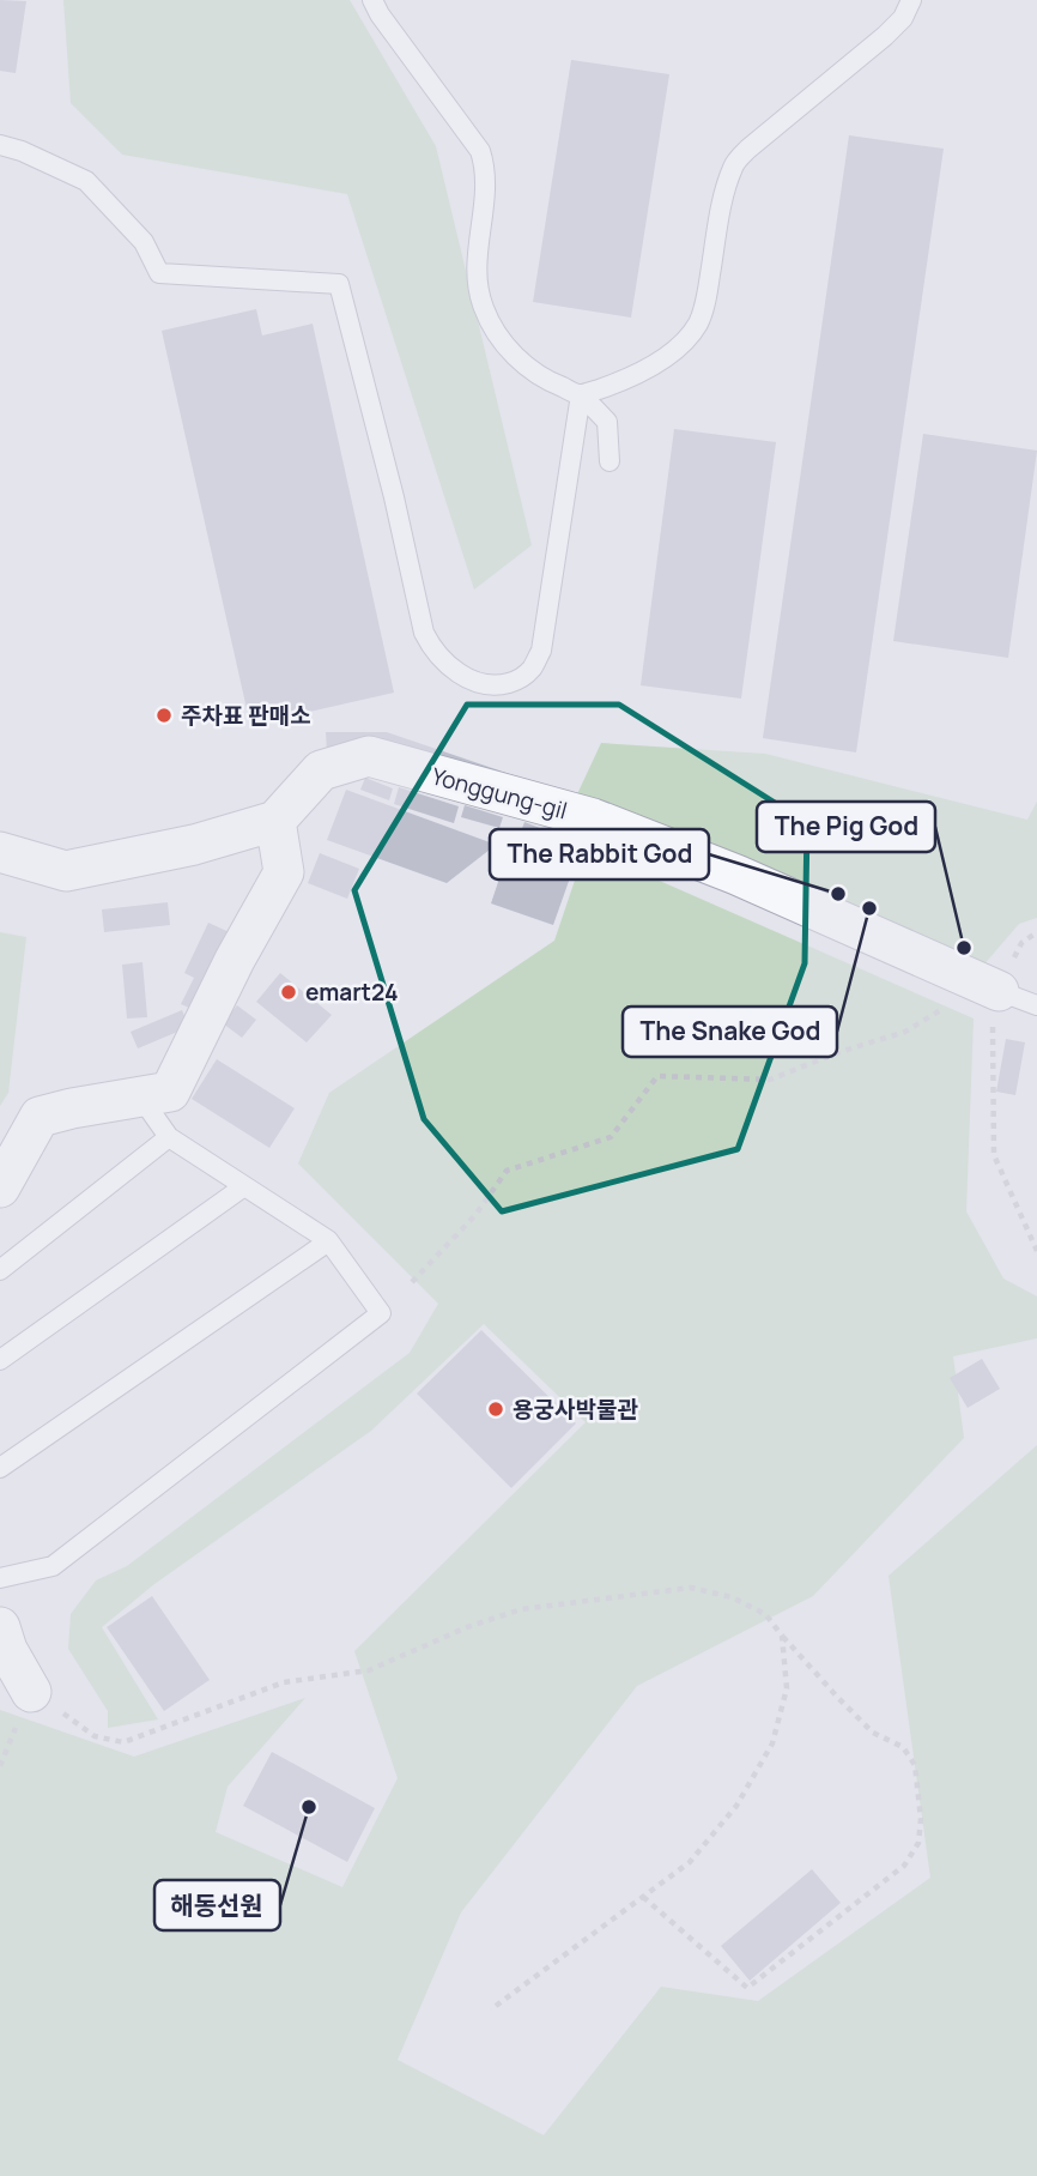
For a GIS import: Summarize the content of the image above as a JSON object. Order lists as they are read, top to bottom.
{
  "streets": {
    "street": ["Yonggung-gil"]
  },
  "places": [
    "주차표 판매소",
    "The Rabbit God",
    "The Snake God",
    "The Pig God",
    "emart24",
    "용궁사박물관",
    "해동선원"
  ]
}
